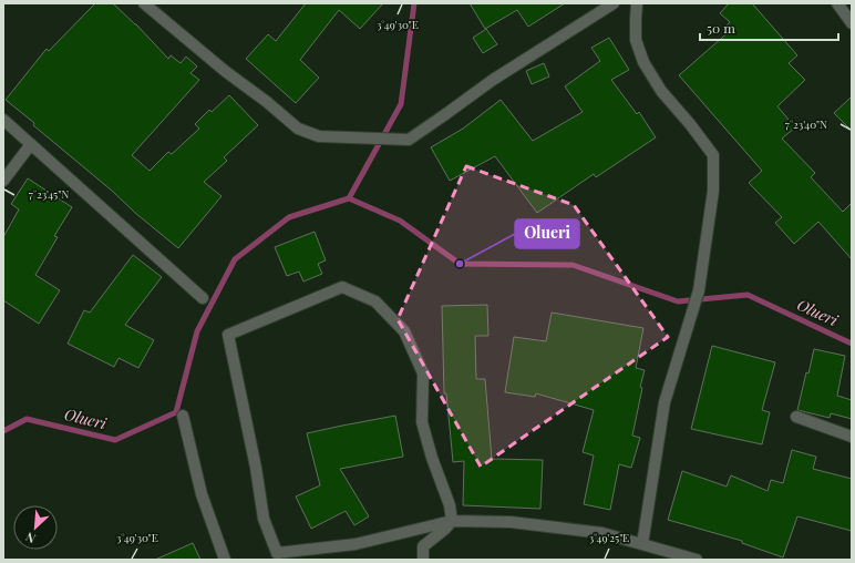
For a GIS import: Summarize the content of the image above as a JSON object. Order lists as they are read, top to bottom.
{
  "water": ["Olueri"],
  "places": ["Olueri"],
  "scale_bar": "50 m",
  "north": "bottom left",
  "coordinates": [
    "3°49'30\"E",
    "7°23'40\"N",
    "7°23'45\"N",
    "3°49'25\"E"
  ]
}
